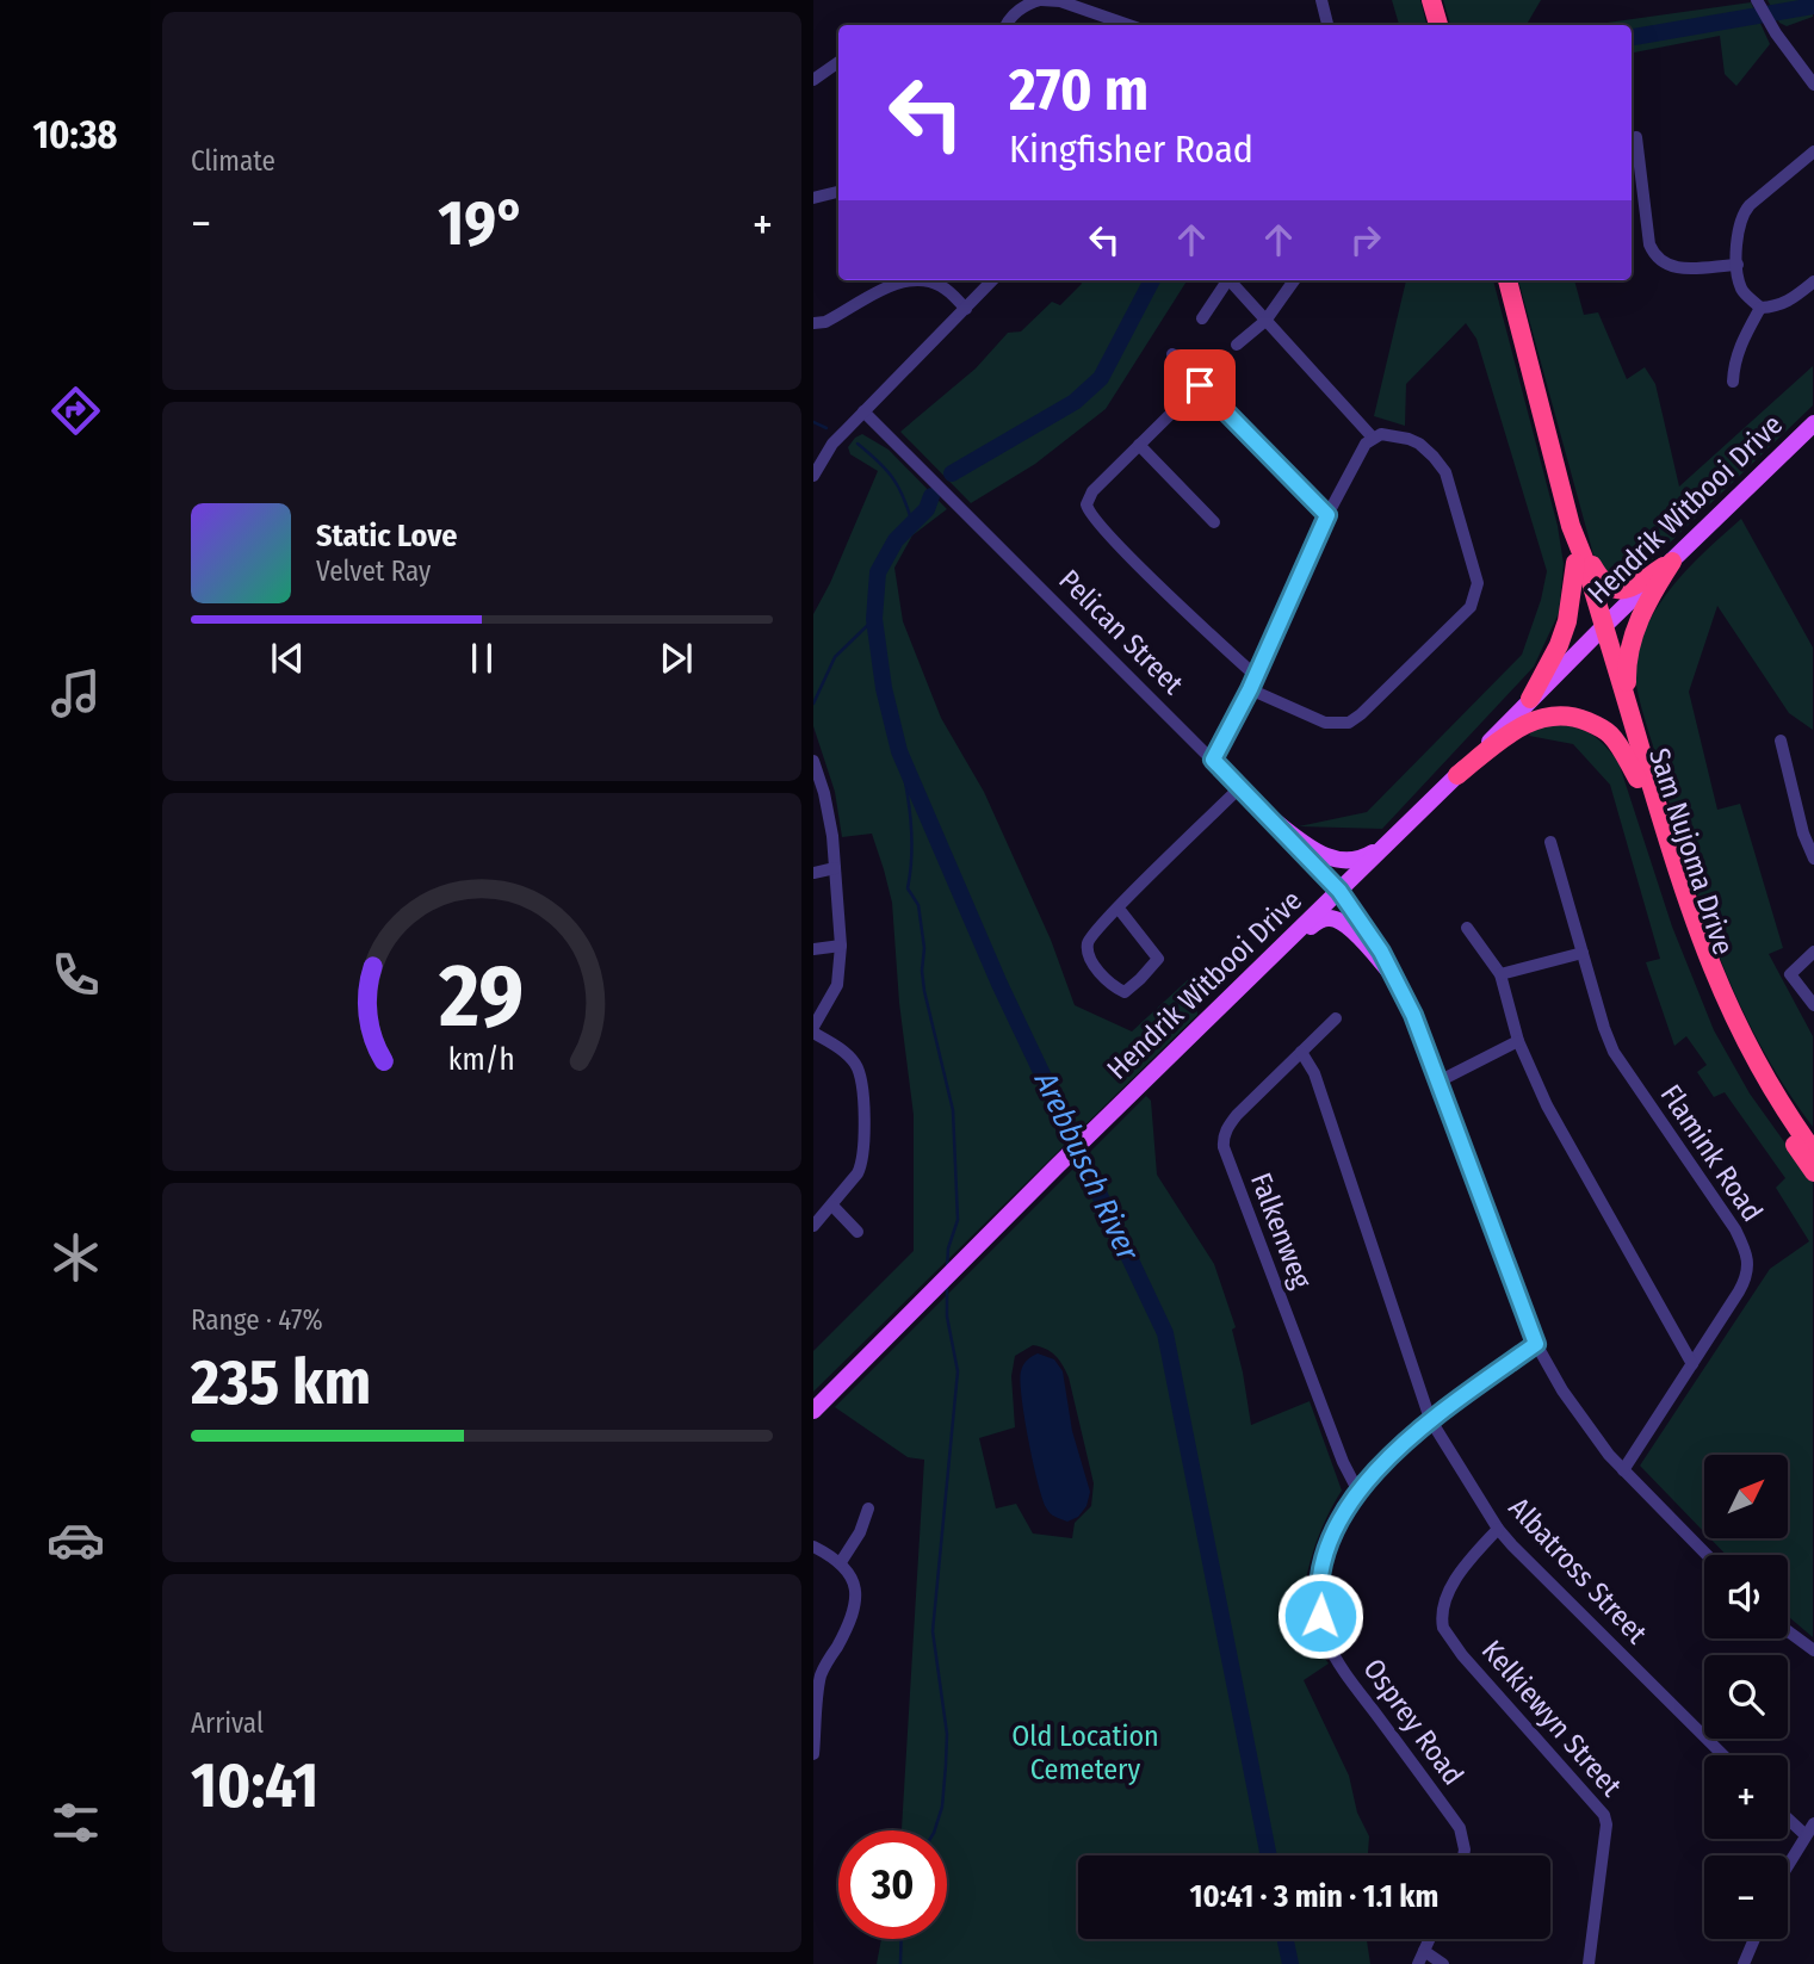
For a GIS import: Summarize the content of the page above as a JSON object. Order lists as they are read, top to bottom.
{
  "streets": {
    "highway": ["Sam Nujoma Drive"],
    "main road": ["Hendrik Witbooi Drive"],
    "street": [
      "Pelican Street",
      "Flamink Road",
      "Falkenweg",
      "Albatross Street",
      "Kelkiewyn Street",
      "Osprey Road"
    ]
  },
  "crossings": [
    ["Hendrik Witbooi Drive", "Pelican Street"],
    ["Hendrik Witbooi Drive", "Sam Nujoma Drive"],
    ["Pelican Street", "Flamink Road"],
    ["Pelican Street", "Osprey Road"],
    ["Falkenweg", "Albatross Street"],
    ["Falkenweg", "Osprey Road"],
    ["Albatross Street", "Kelkiewyn Street"],
    ["Albatross Street", "Osprey Road"]
  ],
  "water": ["Arebbusch River"],
  "parks": ["Old Location Cemetery"],
  "north": "top right",
  "page": {
    "tabs": "10:38",
    "tile": [
      "Climate",
      ["Range · 47%", "235 km"],
      ["Arrival", "10:41"]
    ],
    "turn": ["270 m", "Kingfisher Road"],
    "heat": ["−", "19°", "+"],
    "song": ["Static Love", "Velvet Ray"],
    "map_buttons": ["+", "−"],
    "limit": "30",
    "trip": "10:41 · 3 min · 1.1 km",
    "gauge": ["29", "km/h"]
  }
}
